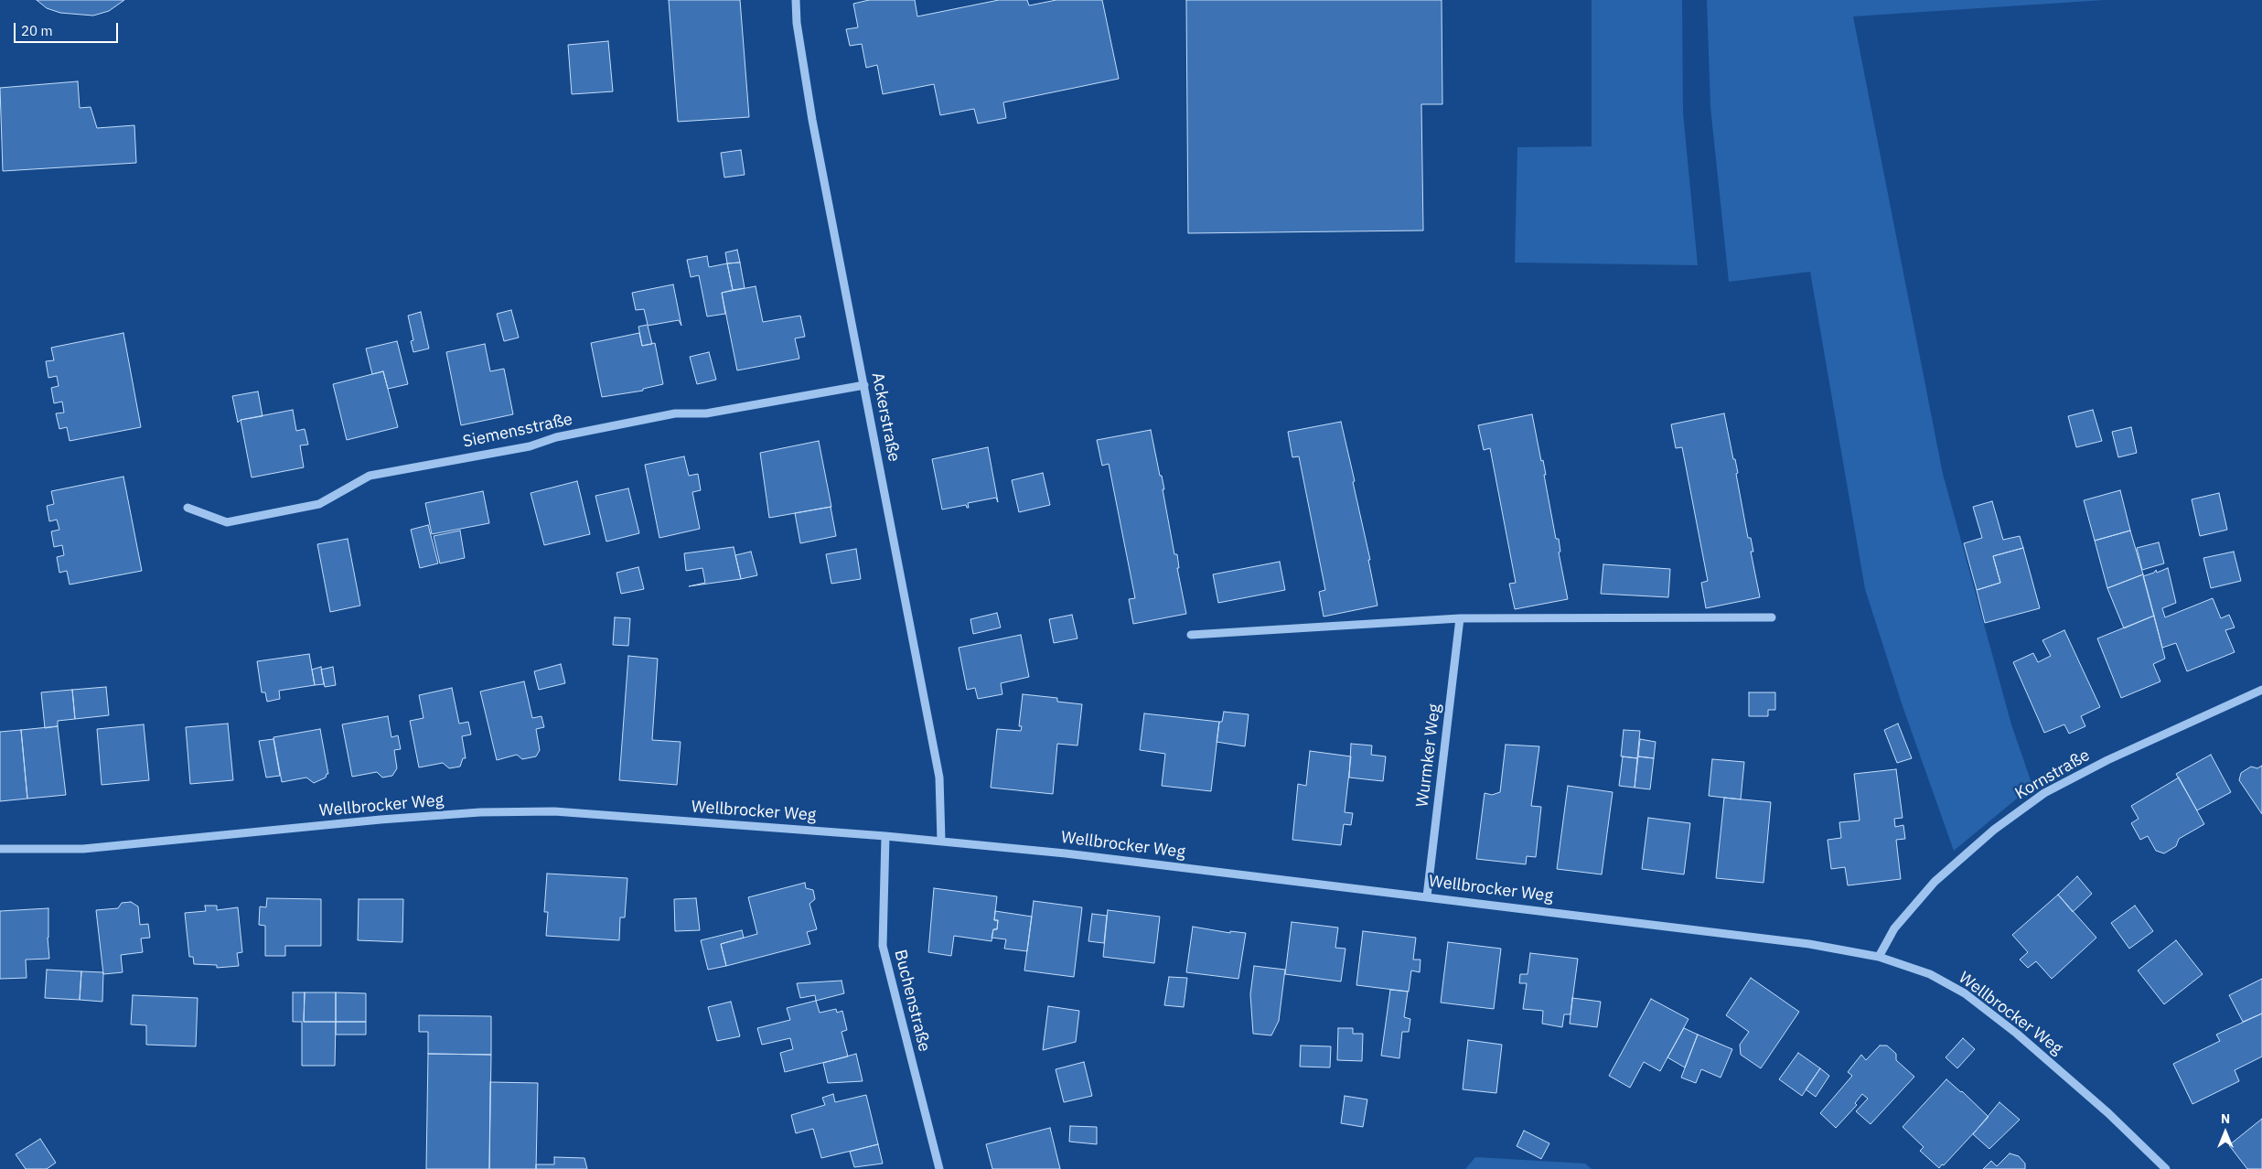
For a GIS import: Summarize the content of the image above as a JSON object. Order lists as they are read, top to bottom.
{
  "streets": {
    "street": [
      "Ackerstraße",
      "Siemensstraße",
      "Wurmker Weg",
      "Kornstraße",
      "Wellbrocker Weg",
      "Buchenstraße"
    ]
  },
  "crossings": [
    ["Ackerstraße", "Siemensstraße"],
    ["Ackerstraße", "Wellbrocker Weg"],
    ["Wurmker Weg", "Wellbrocker Weg"],
    ["Kornstraße", "Wellbrocker Weg"],
    ["Wellbrocker Weg", "Buchenstraße"]
  ],
  "scale_bar": "20 m",
  "north": "top"
}
